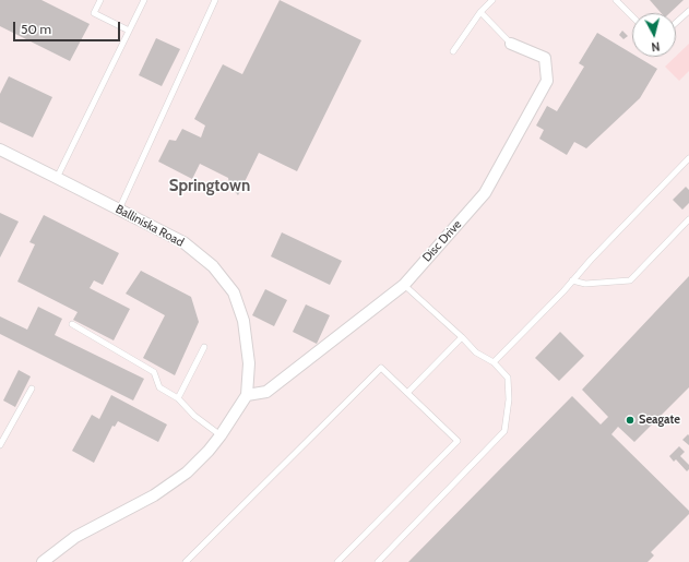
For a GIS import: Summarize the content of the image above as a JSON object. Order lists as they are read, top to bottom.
{
  "streets": {
    "street": ["Balliniska Road", "Disc Drive"]
  },
  "crossings": [
    ["Balliniska Road", "Disc Drive"]
  ],
  "districts": ["Springtown"],
  "places": ["Seagate"],
  "scale_bar": "50 m",
  "north": "bottom"
}
